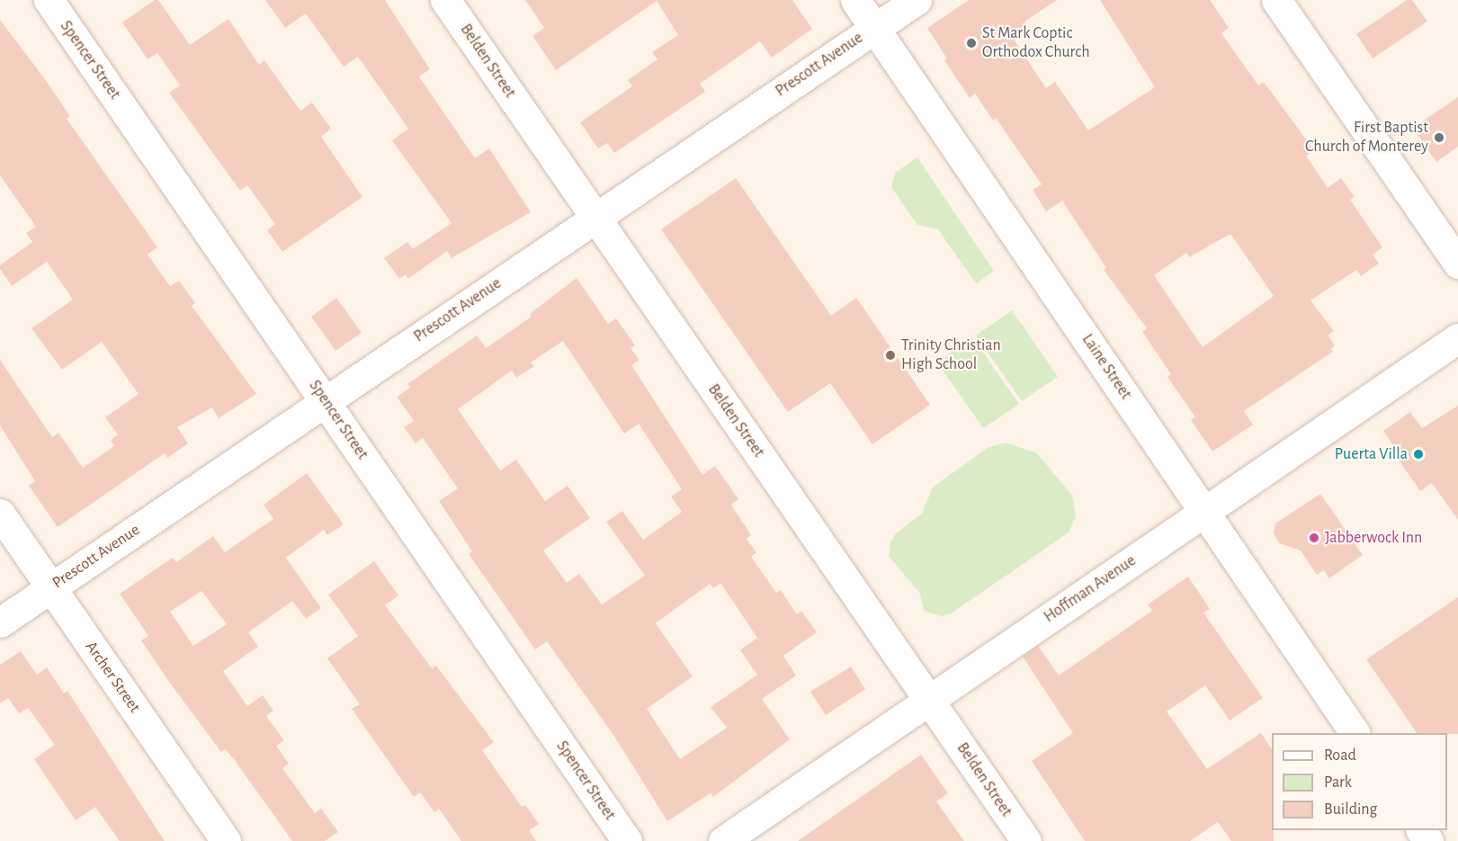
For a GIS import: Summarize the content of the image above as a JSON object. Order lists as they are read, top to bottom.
{
  "streets": {
    "street": [
      "Spencer Street",
      "Belden Street",
      "Prescott Avenue",
      "Laine Street",
      "Hoffman Avenue",
      "Archer Street"
    ]
  },
  "crossings": [
    ["Spencer Street", "Prescott Avenue"],
    ["Belden Street", "Prescott Avenue"],
    ["Belden Street", "Hoffman Avenue"],
    ["Prescott Avenue", "Laine Street"],
    ["Prescott Avenue", "Archer Street"],
    ["Laine Street", "Hoffman Avenue"]
  ],
  "places": [
    "St Mark Coptic Orthodox Church",
    "First Baptist Church of Monterey",
    "Trinity Christian High School",
    "Puerta Villa",
    "Jabberwock Inn"
  ],
  "legend": ["Road", "Park", "Building"]
}
